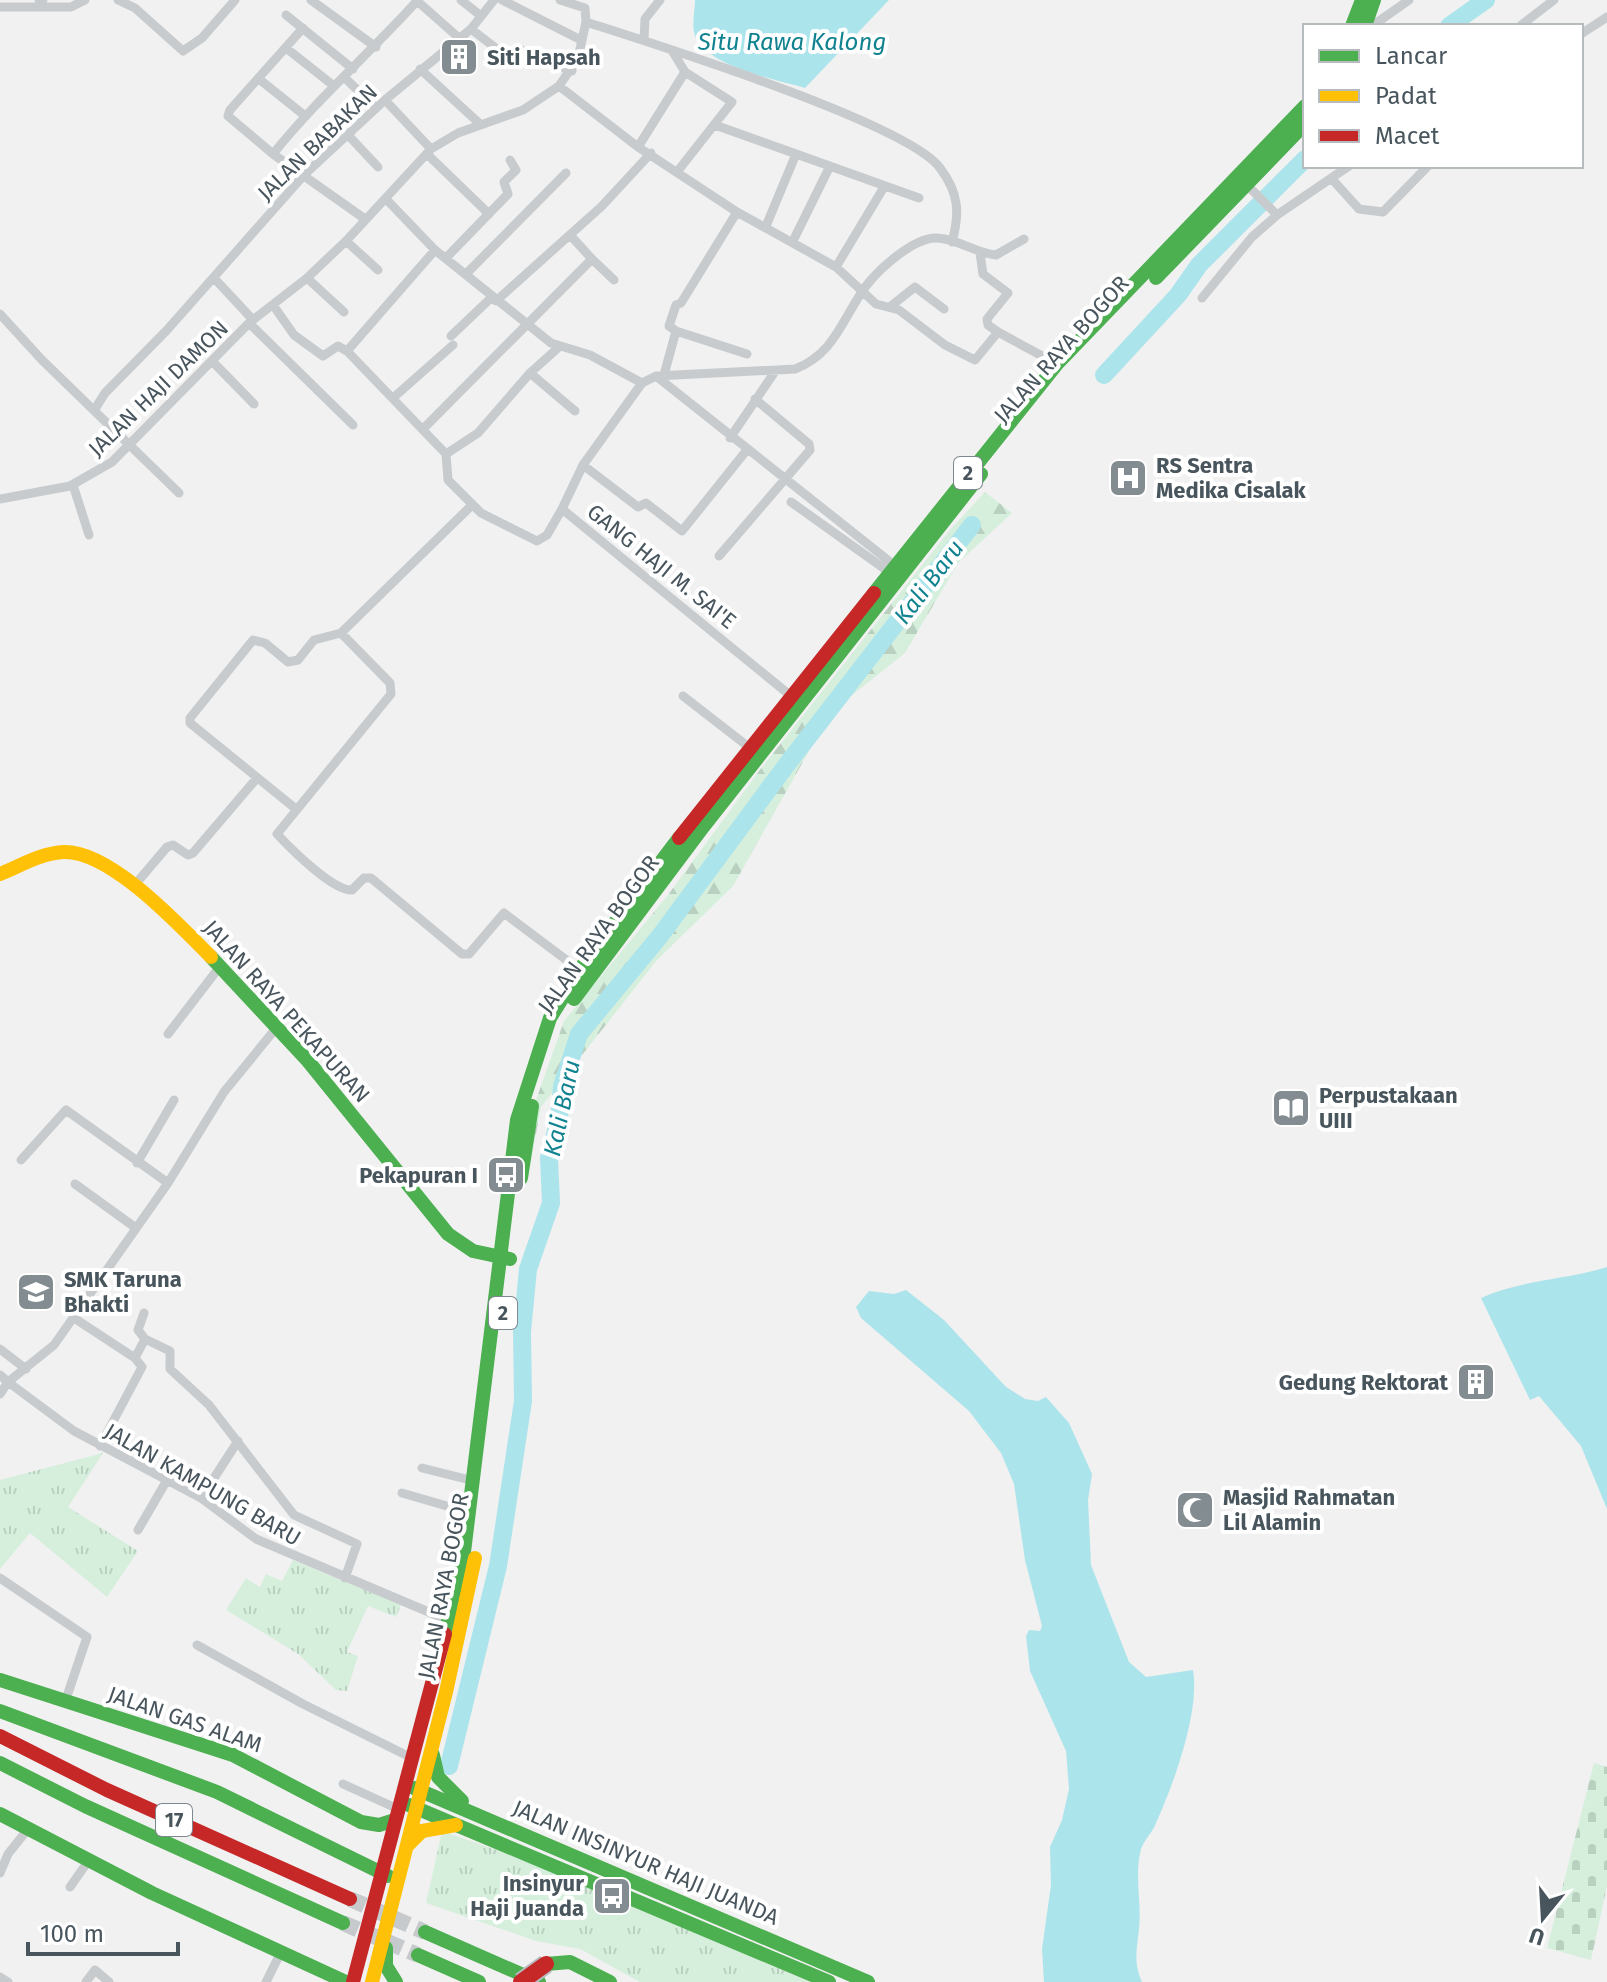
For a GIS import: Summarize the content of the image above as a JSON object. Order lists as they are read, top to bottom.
{
  "streets": {
    "main road": [
      "JALAN RAYA BOGOR",
      "2",
      "JALAN RAYA PEKAPURAN",
      "JALAN GAS ALAM",
      "17",
      "JALAN INSINYUR HAJI JUANDA"
    ],
    "street": [
      "JALAN BABAKAN",
      "JALAN HAJI DAMON",
      "GANG HAJI M. SAI'E",
      "JALAN KAMPUNG BARU"
    ]
  },
  "crossings": [
    ["JALAN RAYA BOGOR", "GANG HAJI M. SAI'E"],
    ["JALAN RAYA BOGOR", "JALAN RAYA PEKAPURAN"],
    ["JALAN RAYA BOGOR", "JALAN KAMPUNG BARU"],
    ["JALAN RAYA BOGOR", "JALAN GAS ALAM"],
    ["JALAN RAYA BOGOR", "JALAN INSINYUR HAJI JUANDA"],
    ["JALAN GAS ALAM", "JALAN INSINYUR HAJI JUANDA"]
  ],
  "water": ["Situ Rawa Kalong", "Kali Baru"],
  "places": {
    "building": ["Siti Hapsah", "Gedung Rektorat"],
    "hospital": ["RS Sentra Medika Cisalak"],
    "library": ["Perpustakaan UIII"],
    "bus stop": ["Pekapuran I", "Insinyur Haji Juanda"],
    "school or university": ["SMK Taruna Bhakti"],
    "mosque": ["Masjid Rahmatan Lil Alamin"]
  },
  "legend": ["Lancar", "Padat", "Macet"],
  "scale_bar": "100 m",
  "north": "bottom"
}
